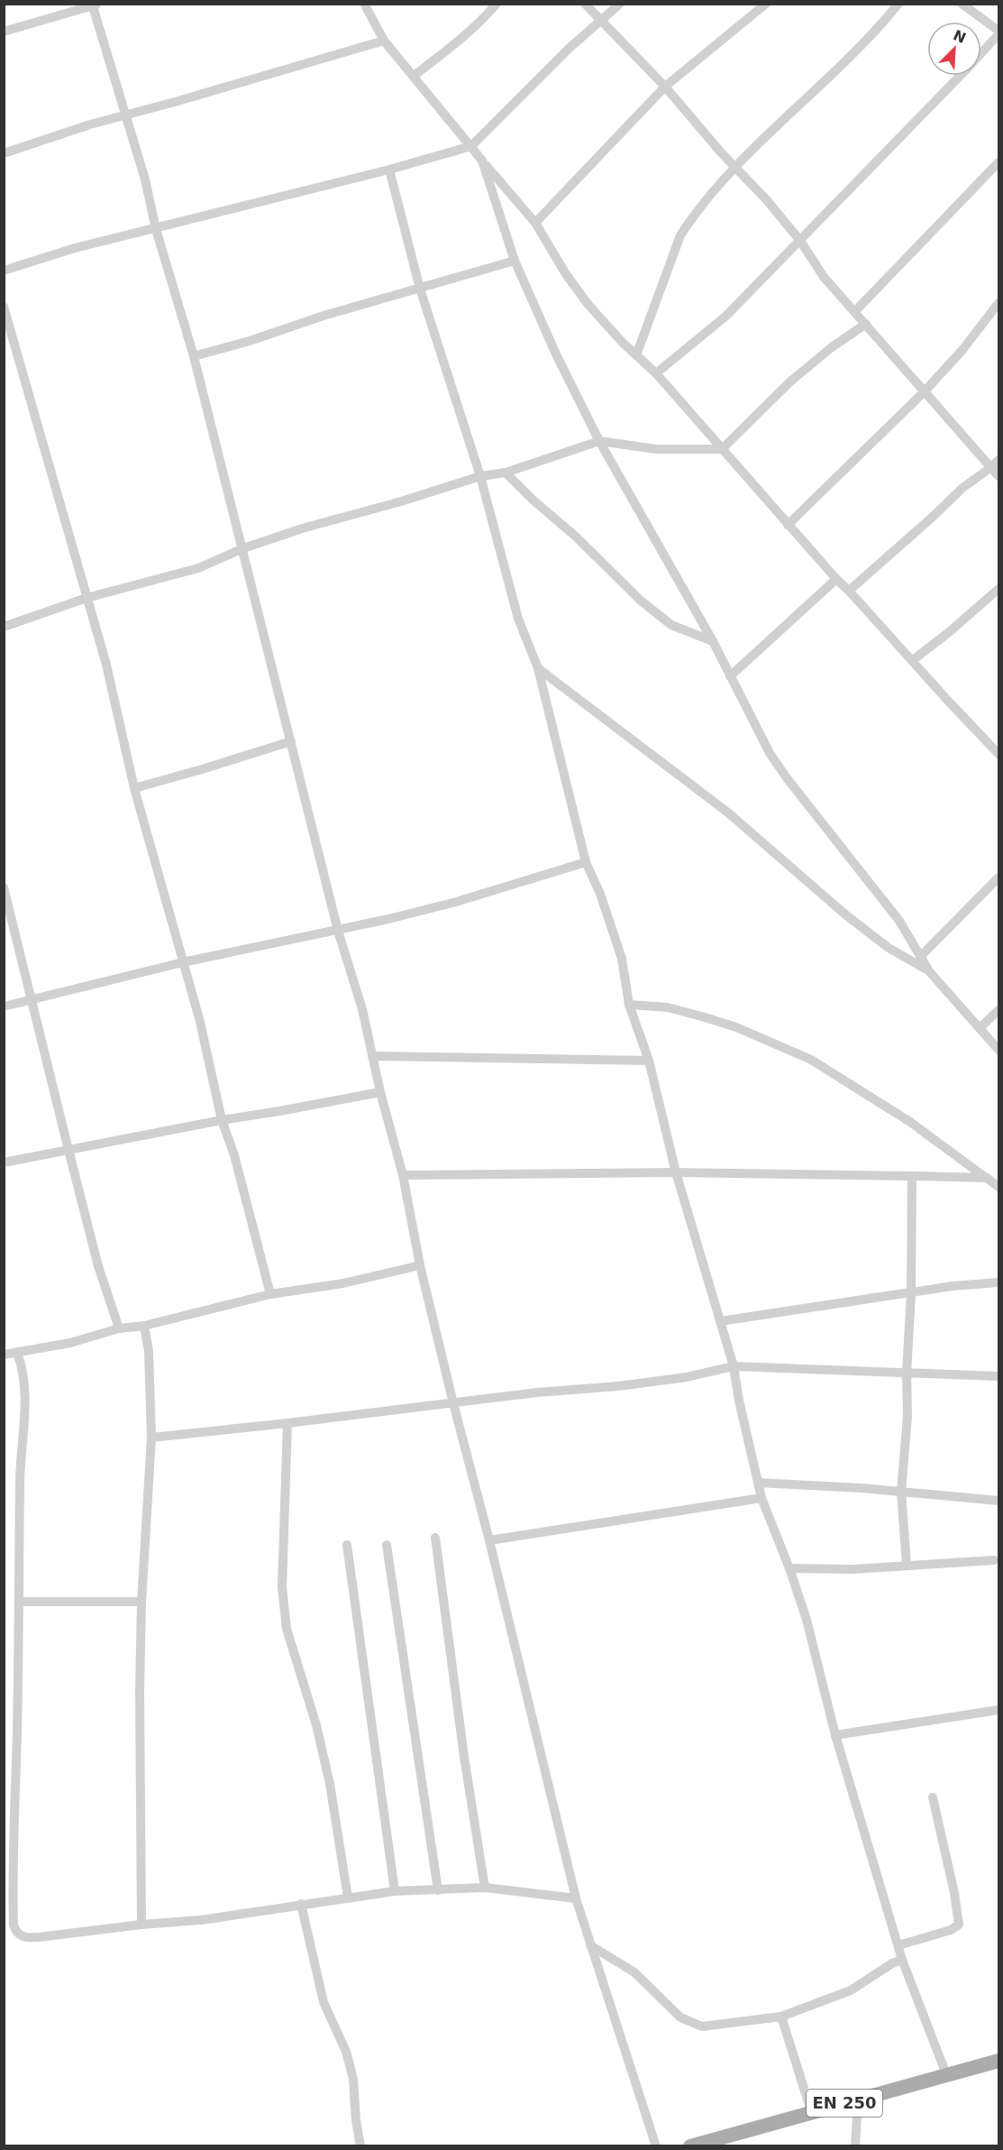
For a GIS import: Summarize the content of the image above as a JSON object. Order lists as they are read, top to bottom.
{
  "streets": {
    "main road": ["EN 250"]
  },
  "north": "top right"
}
